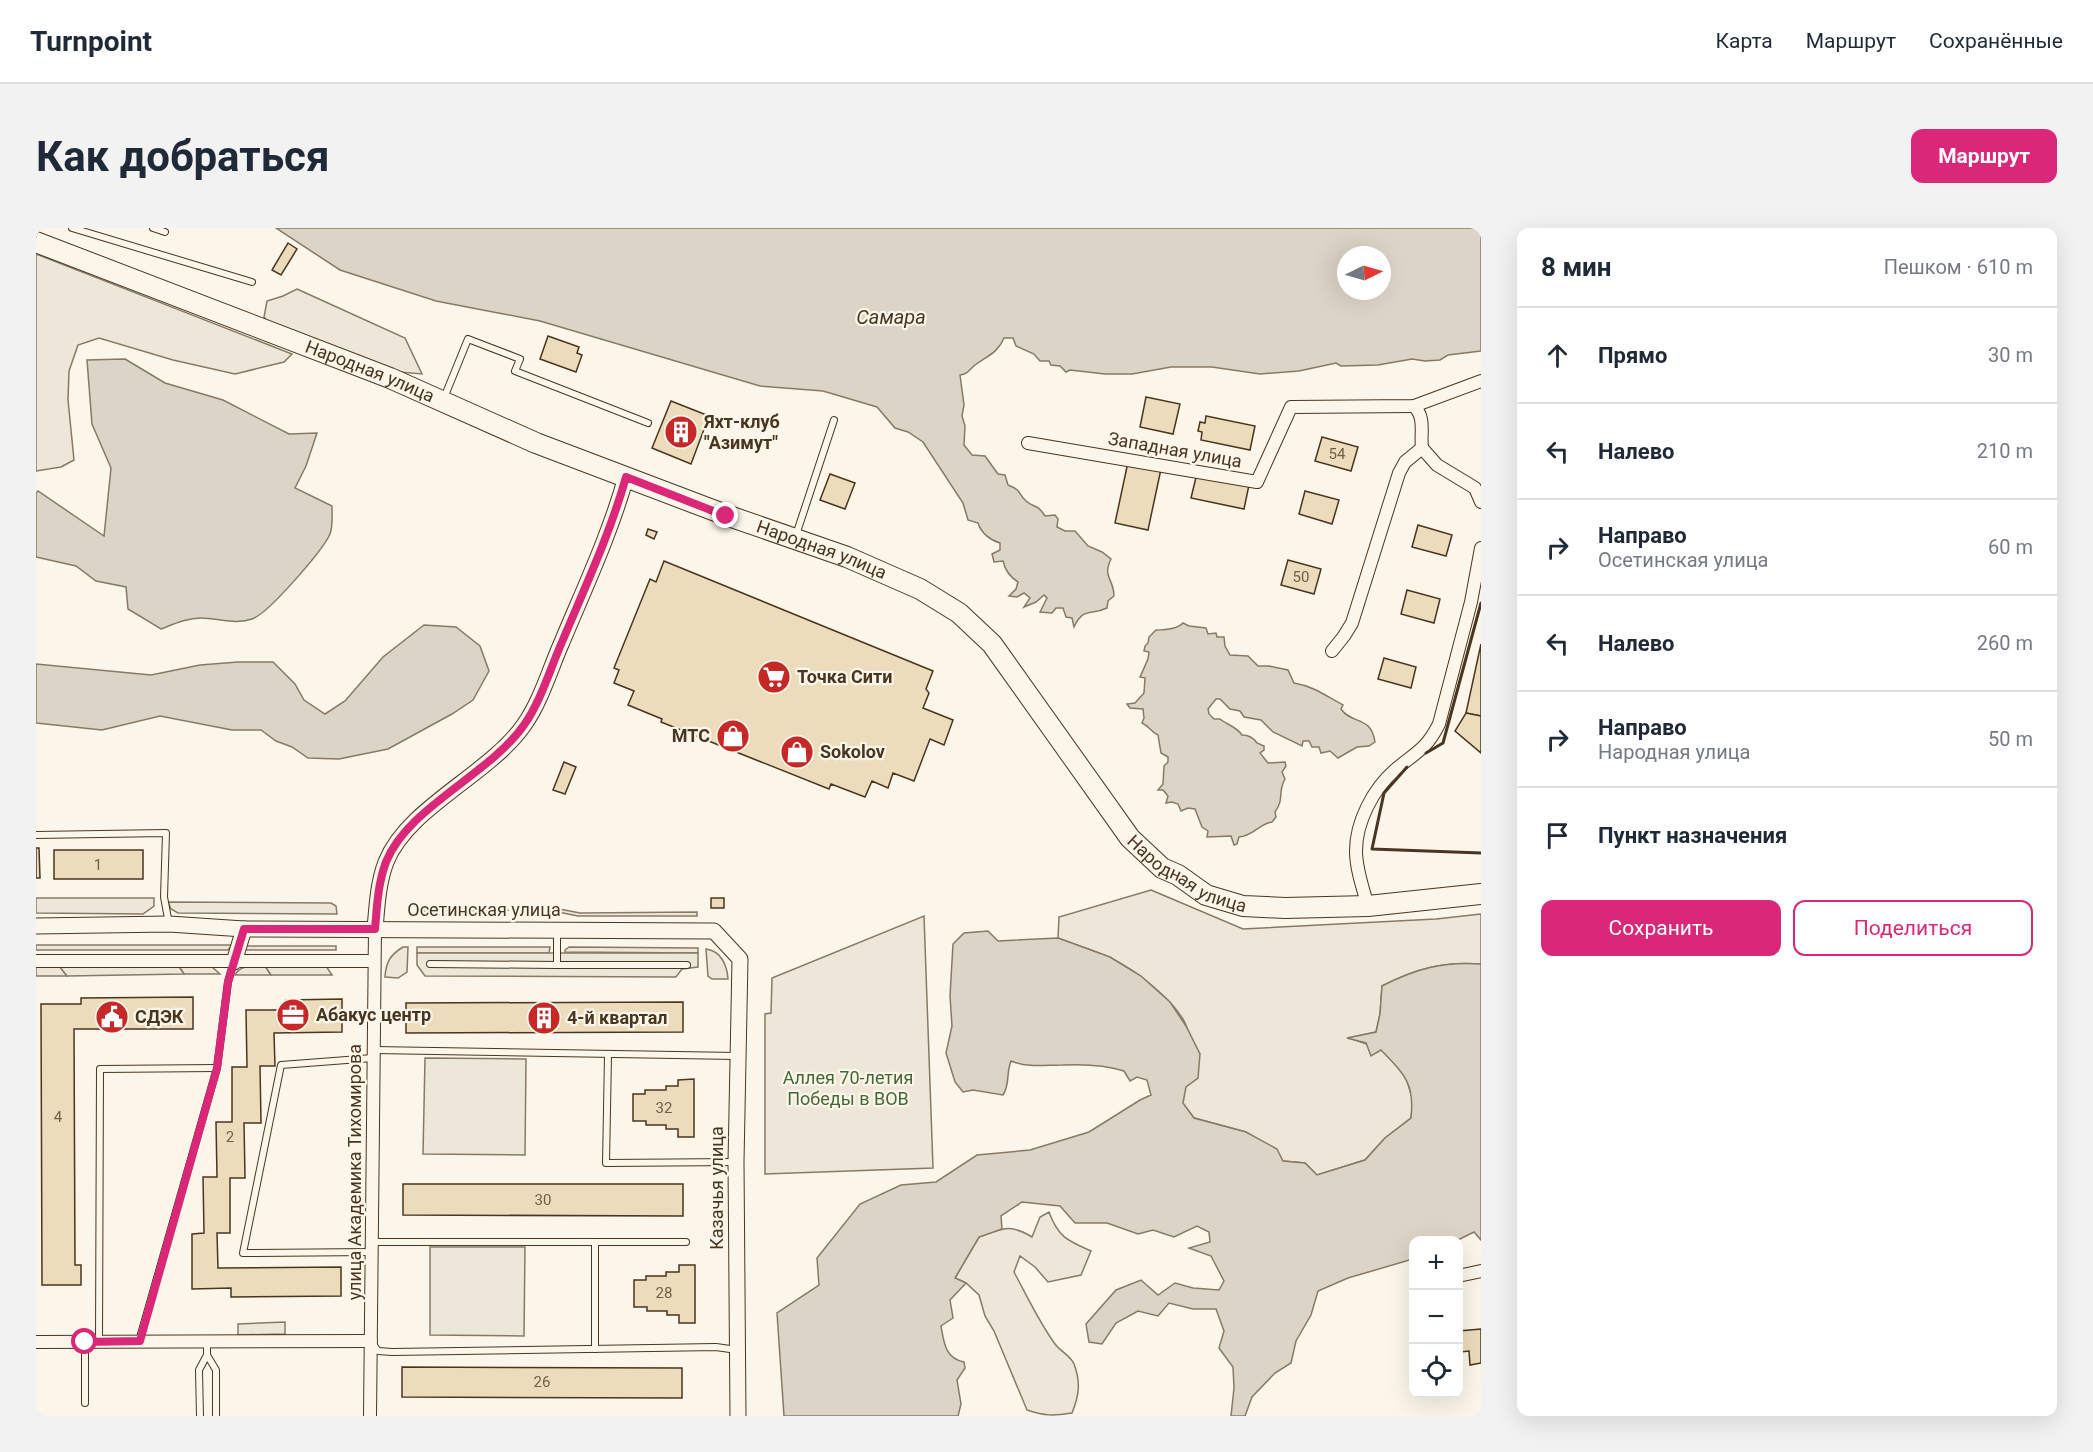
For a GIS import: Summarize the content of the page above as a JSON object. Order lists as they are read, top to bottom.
{
  "streets": {
    "main road": ["Народная улица"],
    "street": [
      "Западная улица",
      "Осетинская улица",
      "улица Академика Тихомирова",
      "Казачья улица"
    ]
  },
  "crossings": [
    ["Осетинская улица", "улица Академика Тихомирова"],
    ["Осетинская улица", "Казачья улица"]
  ],
  "water": ["Самара"],
  "parks": ["Аллея 70-летия Победы в ВОВ"],
  "places": {
    "building": ["Яхт-клуб \"Азимут\"", "4-й квартал"],
    "supermarket": ["Точка Сити"],
    "shop": ["МТС", "Sokolov"],
    "office": ["Абакус центр"],
    "public building": ["СДЭК"]
  },
  "house_numbers": [
    "54",
    "50",
    "1",
    "32",
    "4",
    "2",
    "30",
    "28",
    "26"
  ],
  "north": "right",
  "page": {
    "header": "Turnpoint",
    "nav": ["Карта", "Маршрут", "Сохранённые"],
    "buttons": [
      "Маршрут",
      ["Сохранить", "Поделиться"]
    ],
    "title": "Как добраться",
    "heading": ["8 мин", "Пешком · 610 m"],
    "list": [
      ["Прямо", "30 m"],
      ["Налево", "210 m"],
      ["Направо", "Осетинская улица", "60 m"],
      ["Налево", "260 m"],
      ["Направо", "Народная улица", "50 m"],
      "Пункт назначения"
    ],
    "map_buttons": ["+", "−"]
  }
}
